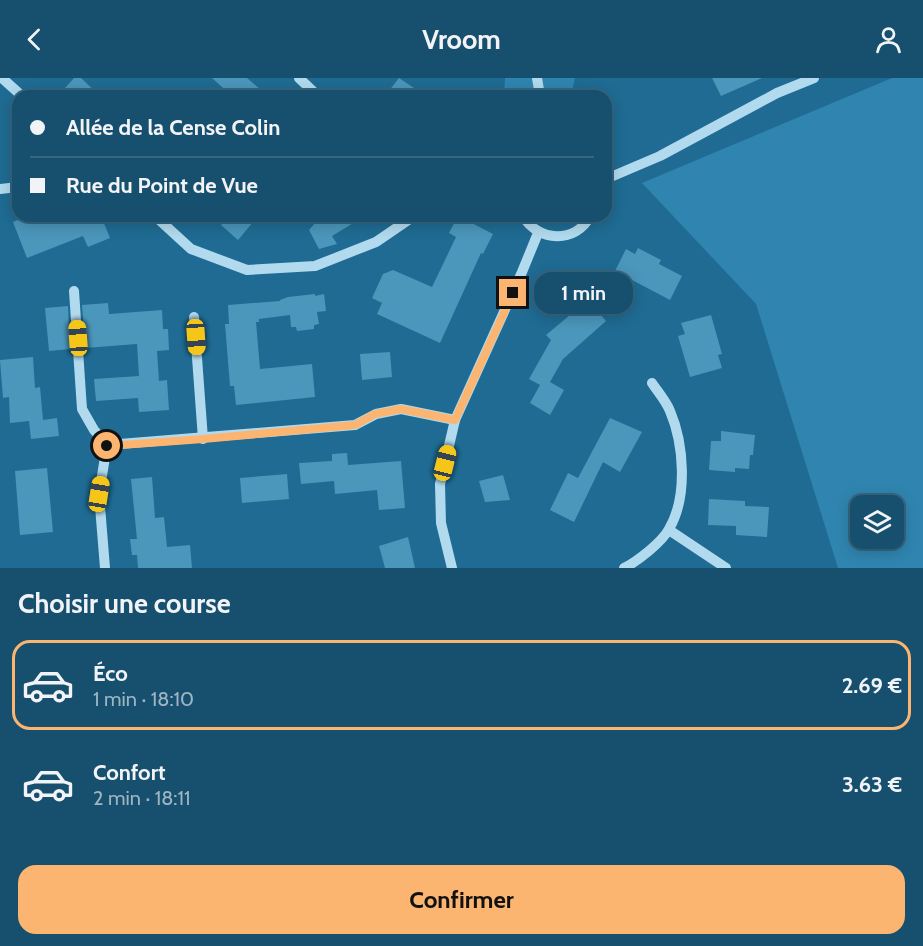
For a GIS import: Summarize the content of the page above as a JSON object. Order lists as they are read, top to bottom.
{
  "page": {
    "header": "Vroom",
    "banner": ["Allée de la Cense Colin", "Rue du Point de Vue"],
    "bubble": "1 min",
    "heading": "Choisir une course",
    "list": [
      {
        "name": "Éco",
        "note": "1 min · 18:10",
        "value": "2.69 €"
      },
      {
        "name": "Confort",
        "note": "2 min · 18:11",
        "value": "3.63 €"
      }
    ],
    "buttons": "Confirmer"
  }
}
